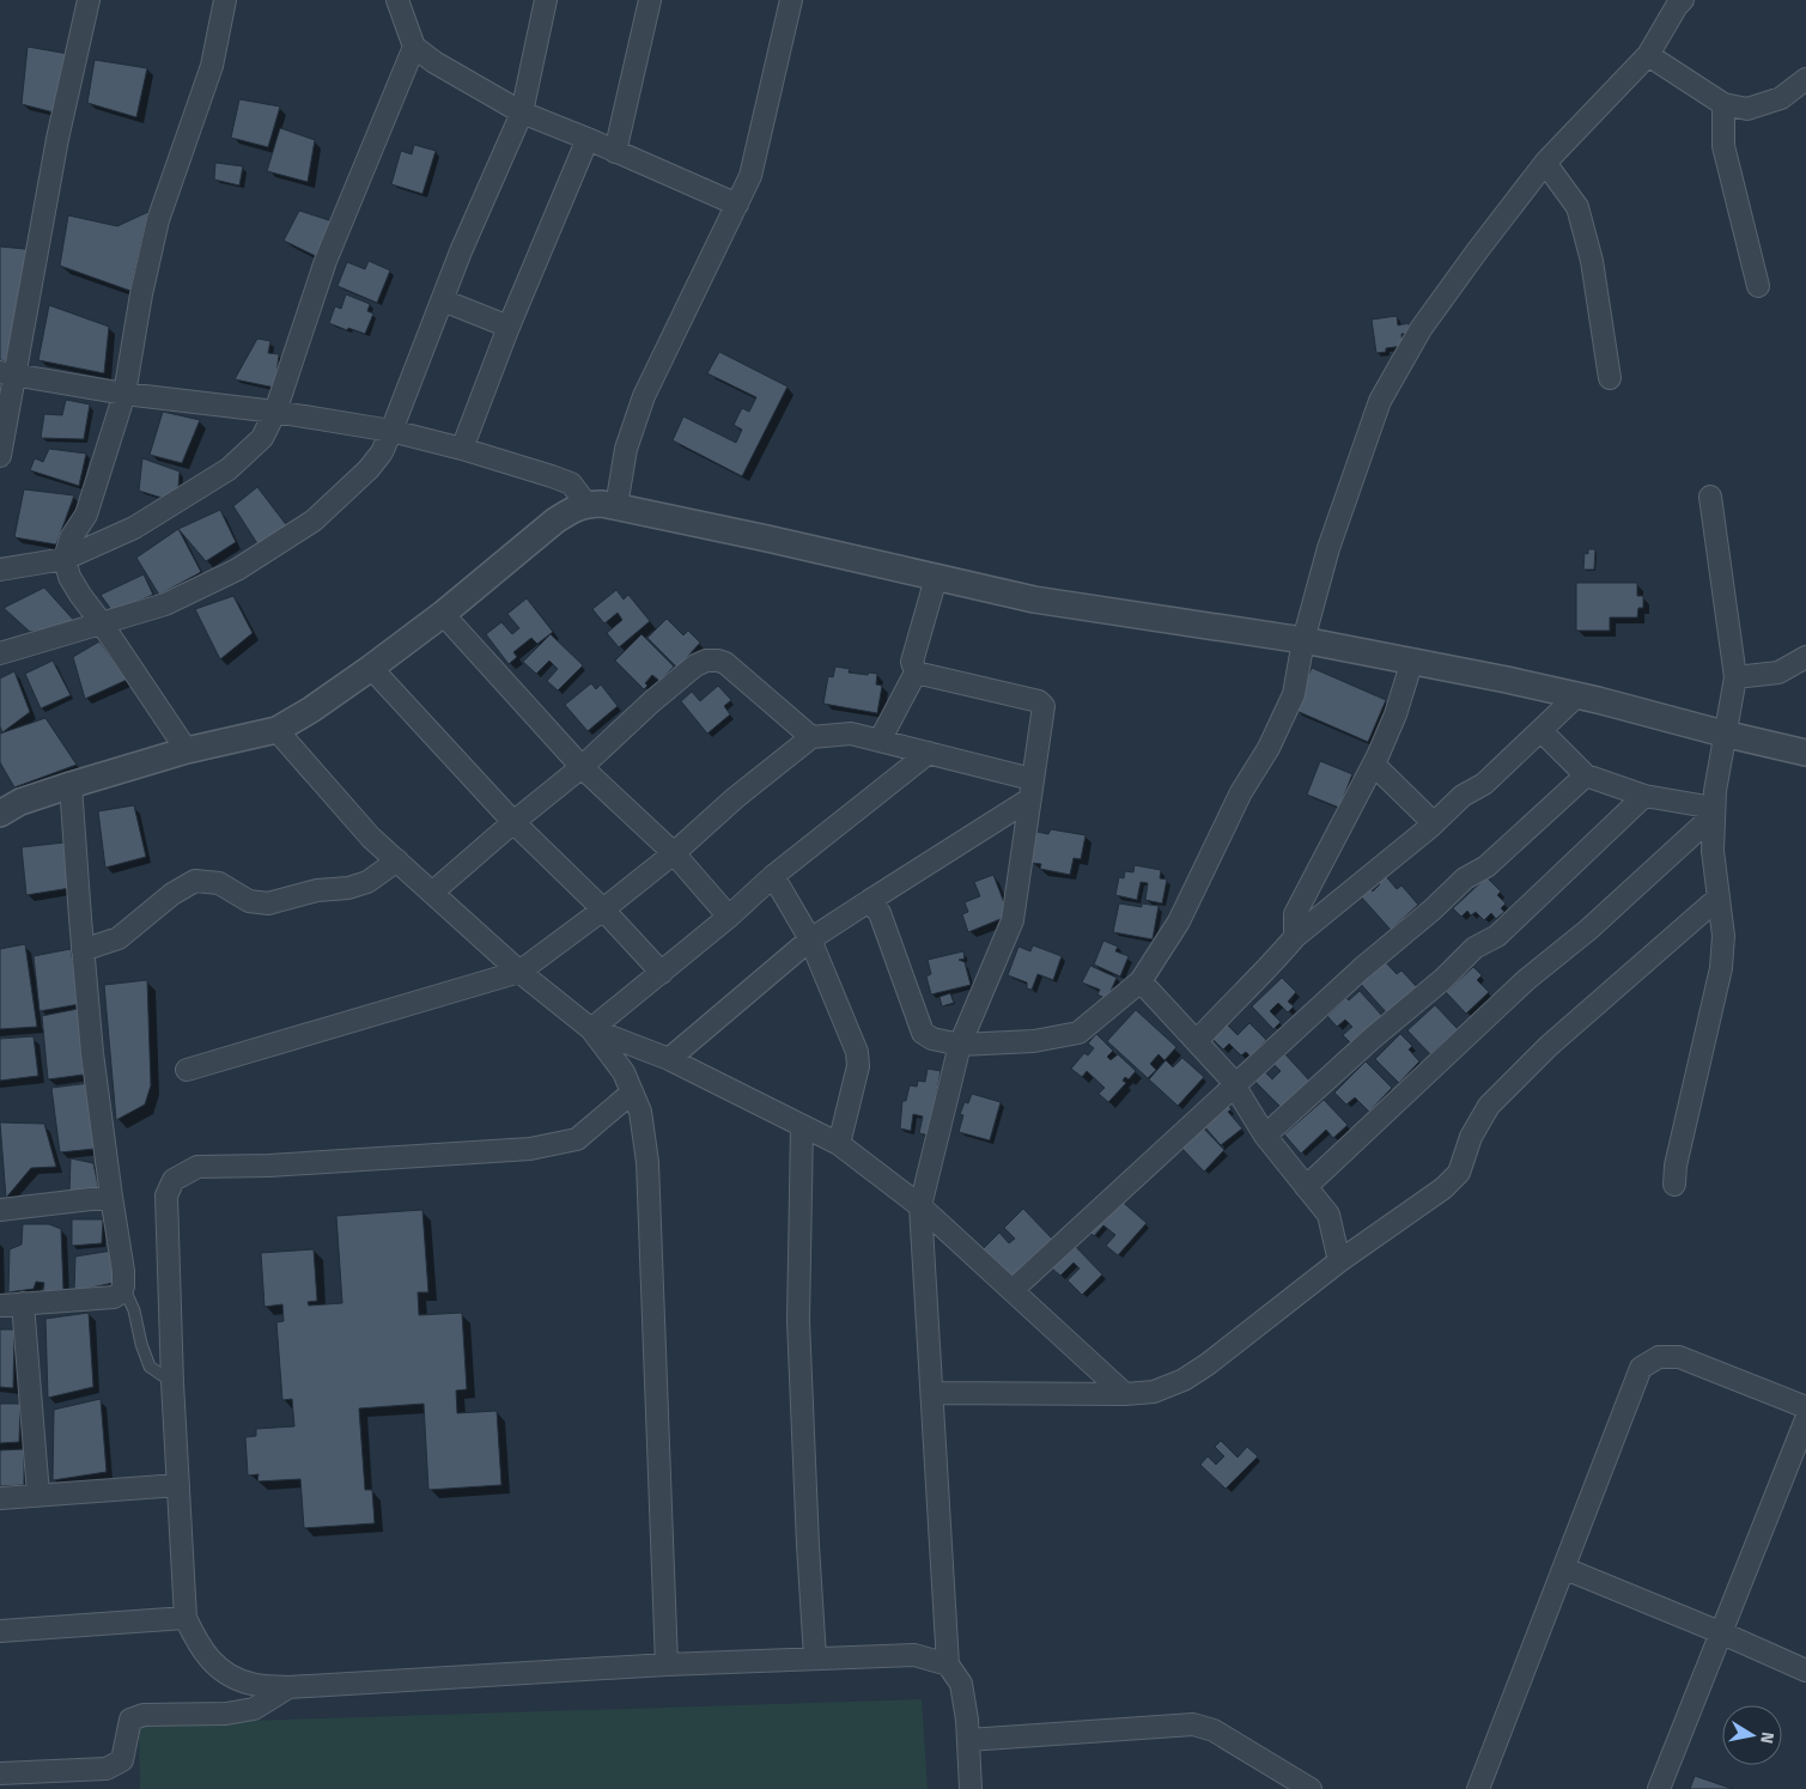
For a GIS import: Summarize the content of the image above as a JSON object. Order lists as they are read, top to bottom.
{
  "north": "right"
}
